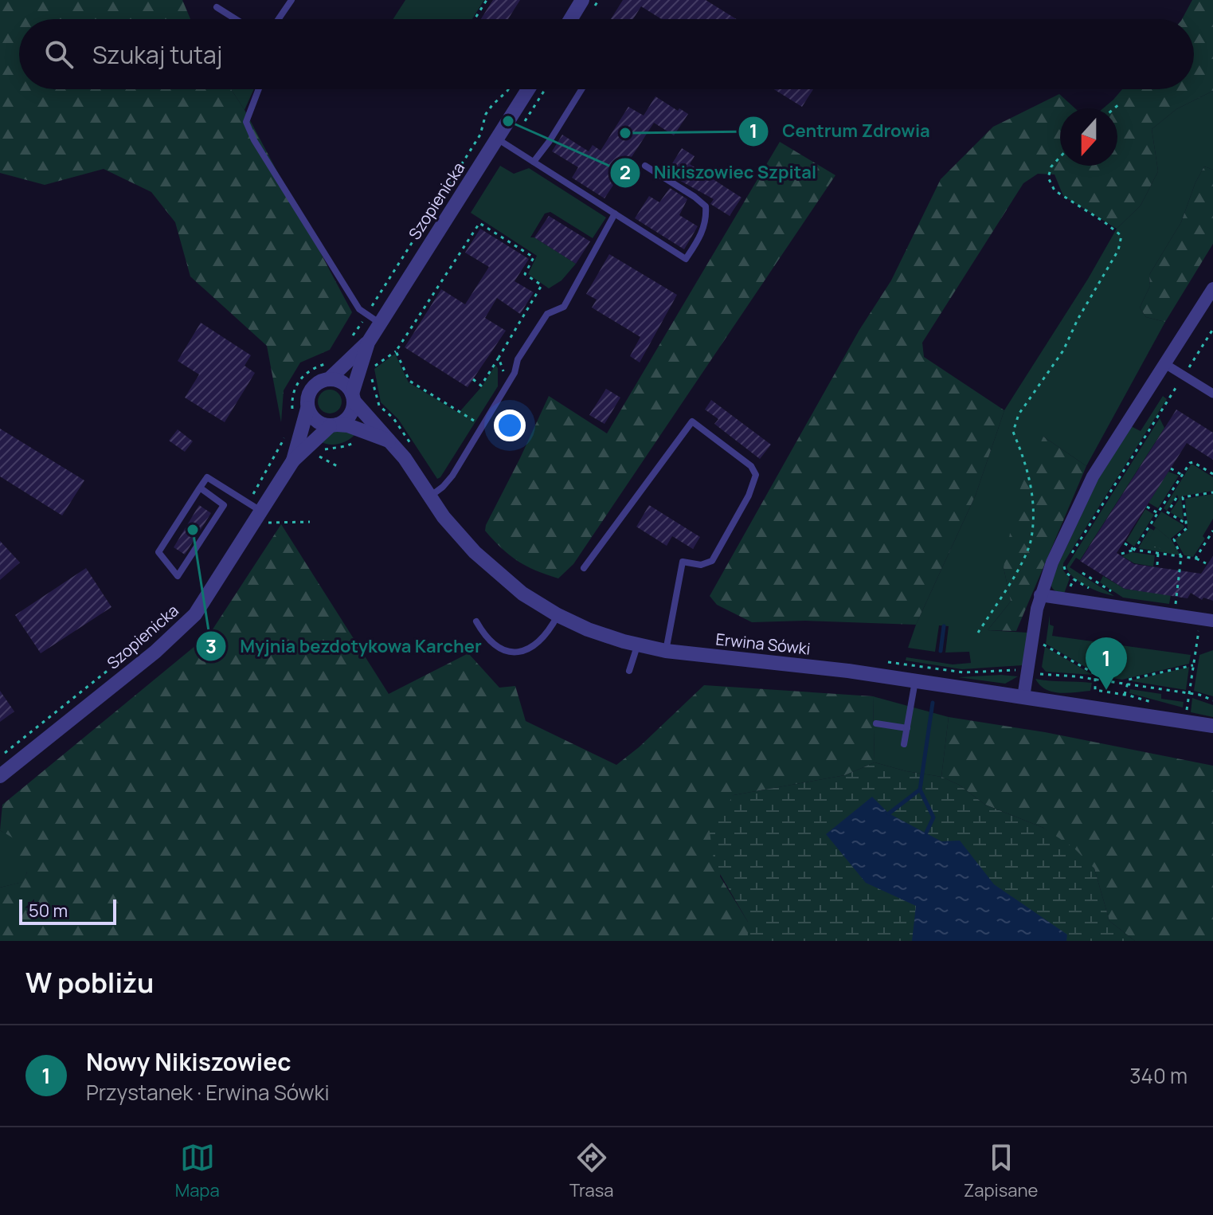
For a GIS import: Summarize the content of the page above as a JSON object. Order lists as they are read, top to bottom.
{
  "streets": {
    "street": ["Szopienicka", "Erwina Sówki"]
  },
  "crossings": [
    ["Szopienicka", "Erwina Sówki"]
  ],
  "places": ["Nikiszowiec Szpital", "Centrum Zdrowia", "Myjnia bezdotykowa Karcher"],
  "scale_bar": "50 m",
  "north": "bottom",
  "page": {
    "search": "Szukaj tutaj",
    "pins": "1",
    "scale": "50 m",
    "heading": "W pobliżu",
    "list": [
      {
        "mark": "1",
        "name": "Nowy Nikiszowiec",
        "note": "Przystanek · Erwina Sówki",
        "value": "340 m"
      }
    ],
    "nav": ["Mapa", "Trasa", "Zapisane"]
  }
}
